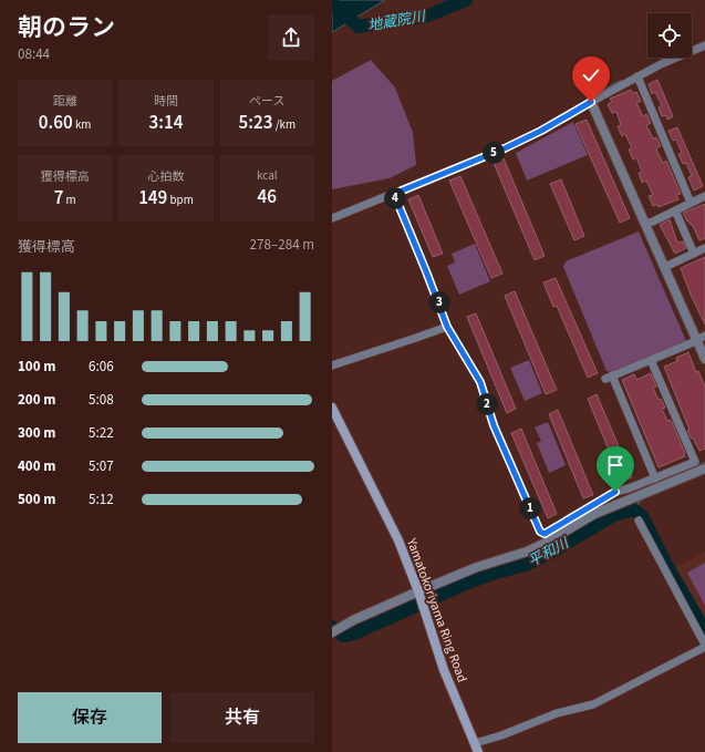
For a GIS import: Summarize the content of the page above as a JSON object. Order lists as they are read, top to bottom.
{
  "streets": {
    "main road": ["Yamatokoriyama Ring Road"]
  },
  "water": ["地蔵院川", "平和川"],
  "page": {
    "heading": ["朝のラン", "08:44"],
    "stats": [
      ["距離", "0.60 km"],
      ["時間", "3:14"],
      ["ペース", "5:23 /km"],
      ["獲得標高", "7 m"],
      ["心拍数", "149 bpm"],
      ["kcal", "46"]
    ],
    "pins": [
      "5",
      "4",
      "3",
      "2",
      "1"
    ],
    "chart": ["獲得標高", "278–284 m"],
    "list": [
      {
        "name": "100 m",
        "note": "6:06"
      },
      {
        "name": "200 m",
        "note": "5:08"
      },
      {
        "name": "300 m",
        "note": "5:22"
      },
      {
        "name": "400 m",
        "note": "5:07"
      },
      {
        "name": "500 m",
        "note": "5:12"
      }
    ],
    "buttons": ["保存", "共有"]
  }
}
